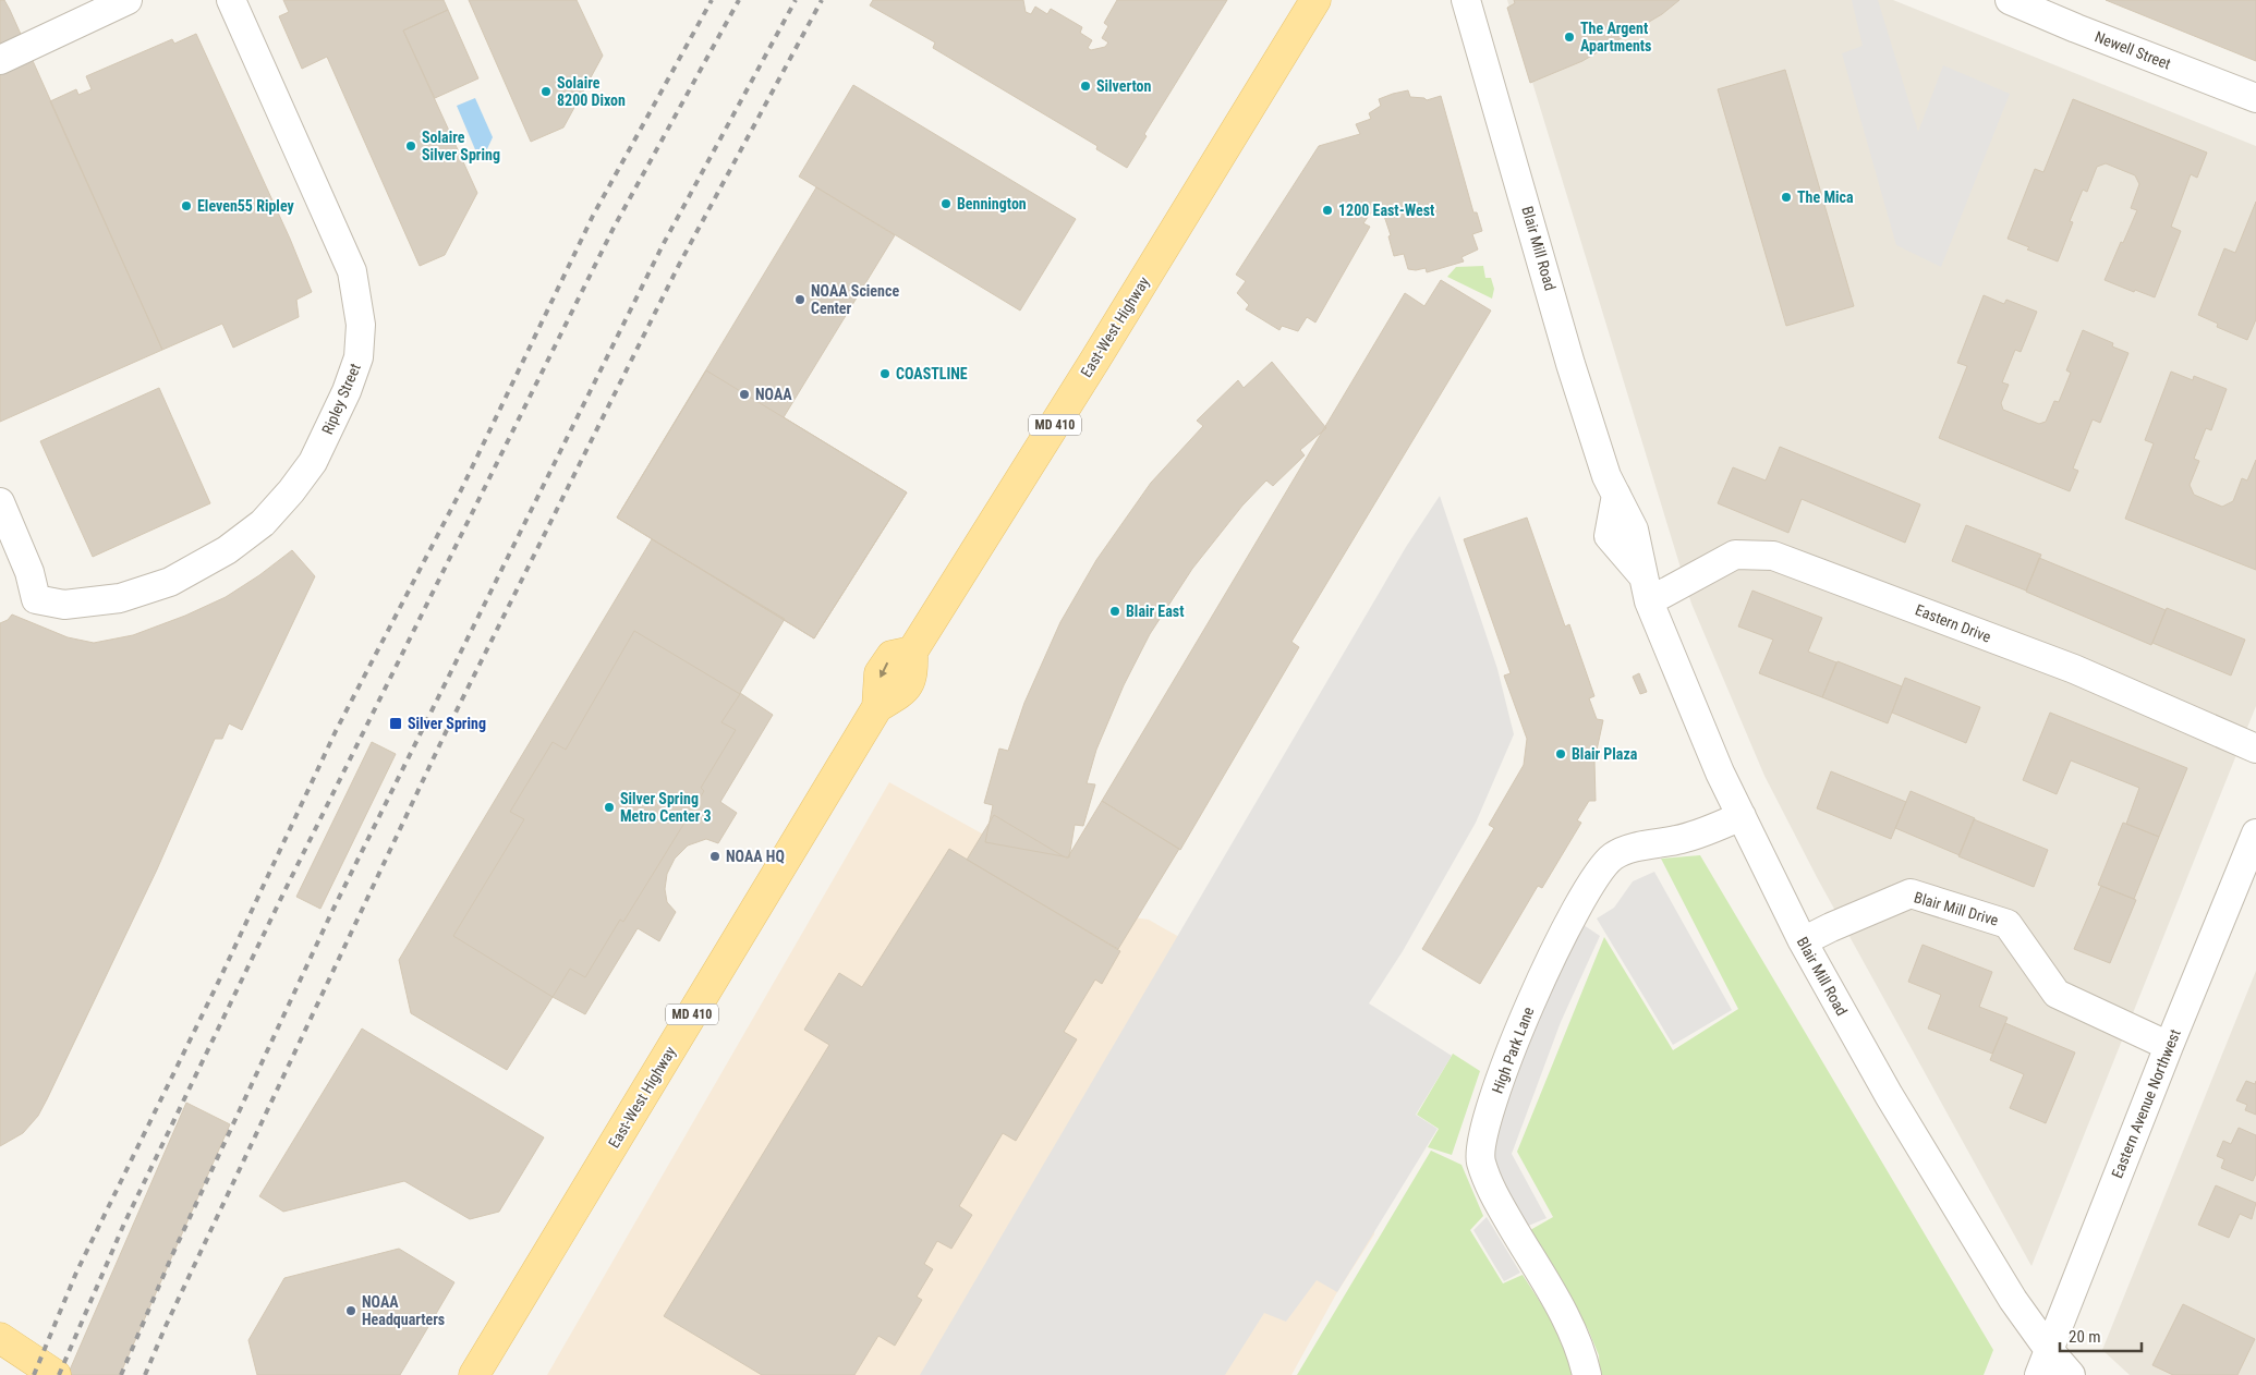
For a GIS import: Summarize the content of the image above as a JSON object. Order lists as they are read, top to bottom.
{
  "streets": {
    "main road": ["East-West Highway", "MD 410"],
    "street": [
      "Newell Street",
      "Blair Mill Road",
      "Ripley Street",
      "Eastern Drive",
      "Blair Mill Drive",
      "High Park Lane",
      "Eastern Avenue Northwest"
    ]
  },
  "crossings": [
    ["Blair Mill Road", "Eastern Drive"],
    ["Blair Mill Road", "Blair Mill Drive"],
    ["Blair Mill Road", "High Park Lane"],
    ["Blair Mill Road", "Eastern Avenue Northwest"],
    ["Blair Mill Drive", "Eastern Avenue Northwest"]
  ],
  "places": {
    "other": [
      "The Argent Apartments",
      "Silverton",
      "Solaire 8200 Dixon",
      "Solaire Silver Spring",
      "The Mica",
      "Bennington",
      "Eleven55 Ripley",
      "1200 East-West",
      "NOAA Science Center",
      "COASTLINE",
      "NOAA",
      "Blair East",
      "Blair Plaza",
      "Silver Spring Metro Center 3",
      "NOAA HQ",
      "NOAA Headquarters"
    ],
    "transit": ["Silver Spring"]
  },
  "scale_bar": "20 m"
}
